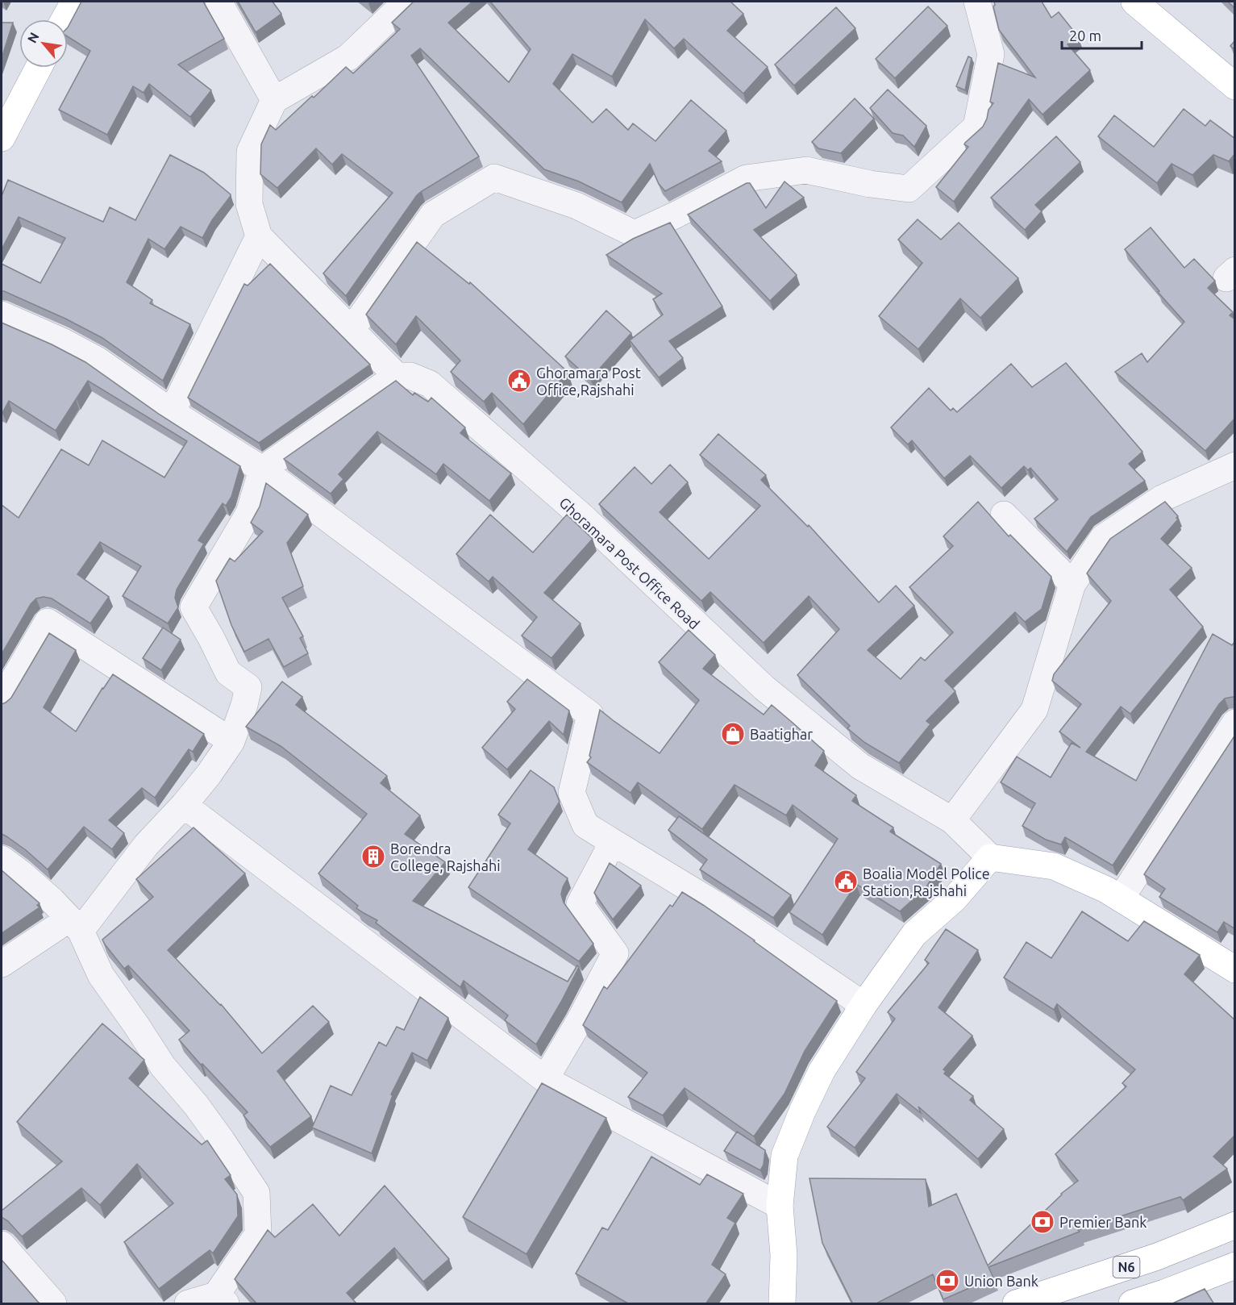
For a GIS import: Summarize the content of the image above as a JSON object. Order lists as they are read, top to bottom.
{
  "streets": {
    "main road": ["N6"],
    "street": ["Ghoramara Post Office Road"]
  },
  "places": {
    "public building": ["Ghoramara Post Office,Rajshahi", "Boalia Model Police Station,Rajshahi"],
    "shop": ["Baatighar"],
    "building": ["Borendra College, Rajshahi"],
    "bank": ["Premier Bank", "Union Bank"]
  },
  "scale_bar": "20 m",
  "north": "top left"
}
